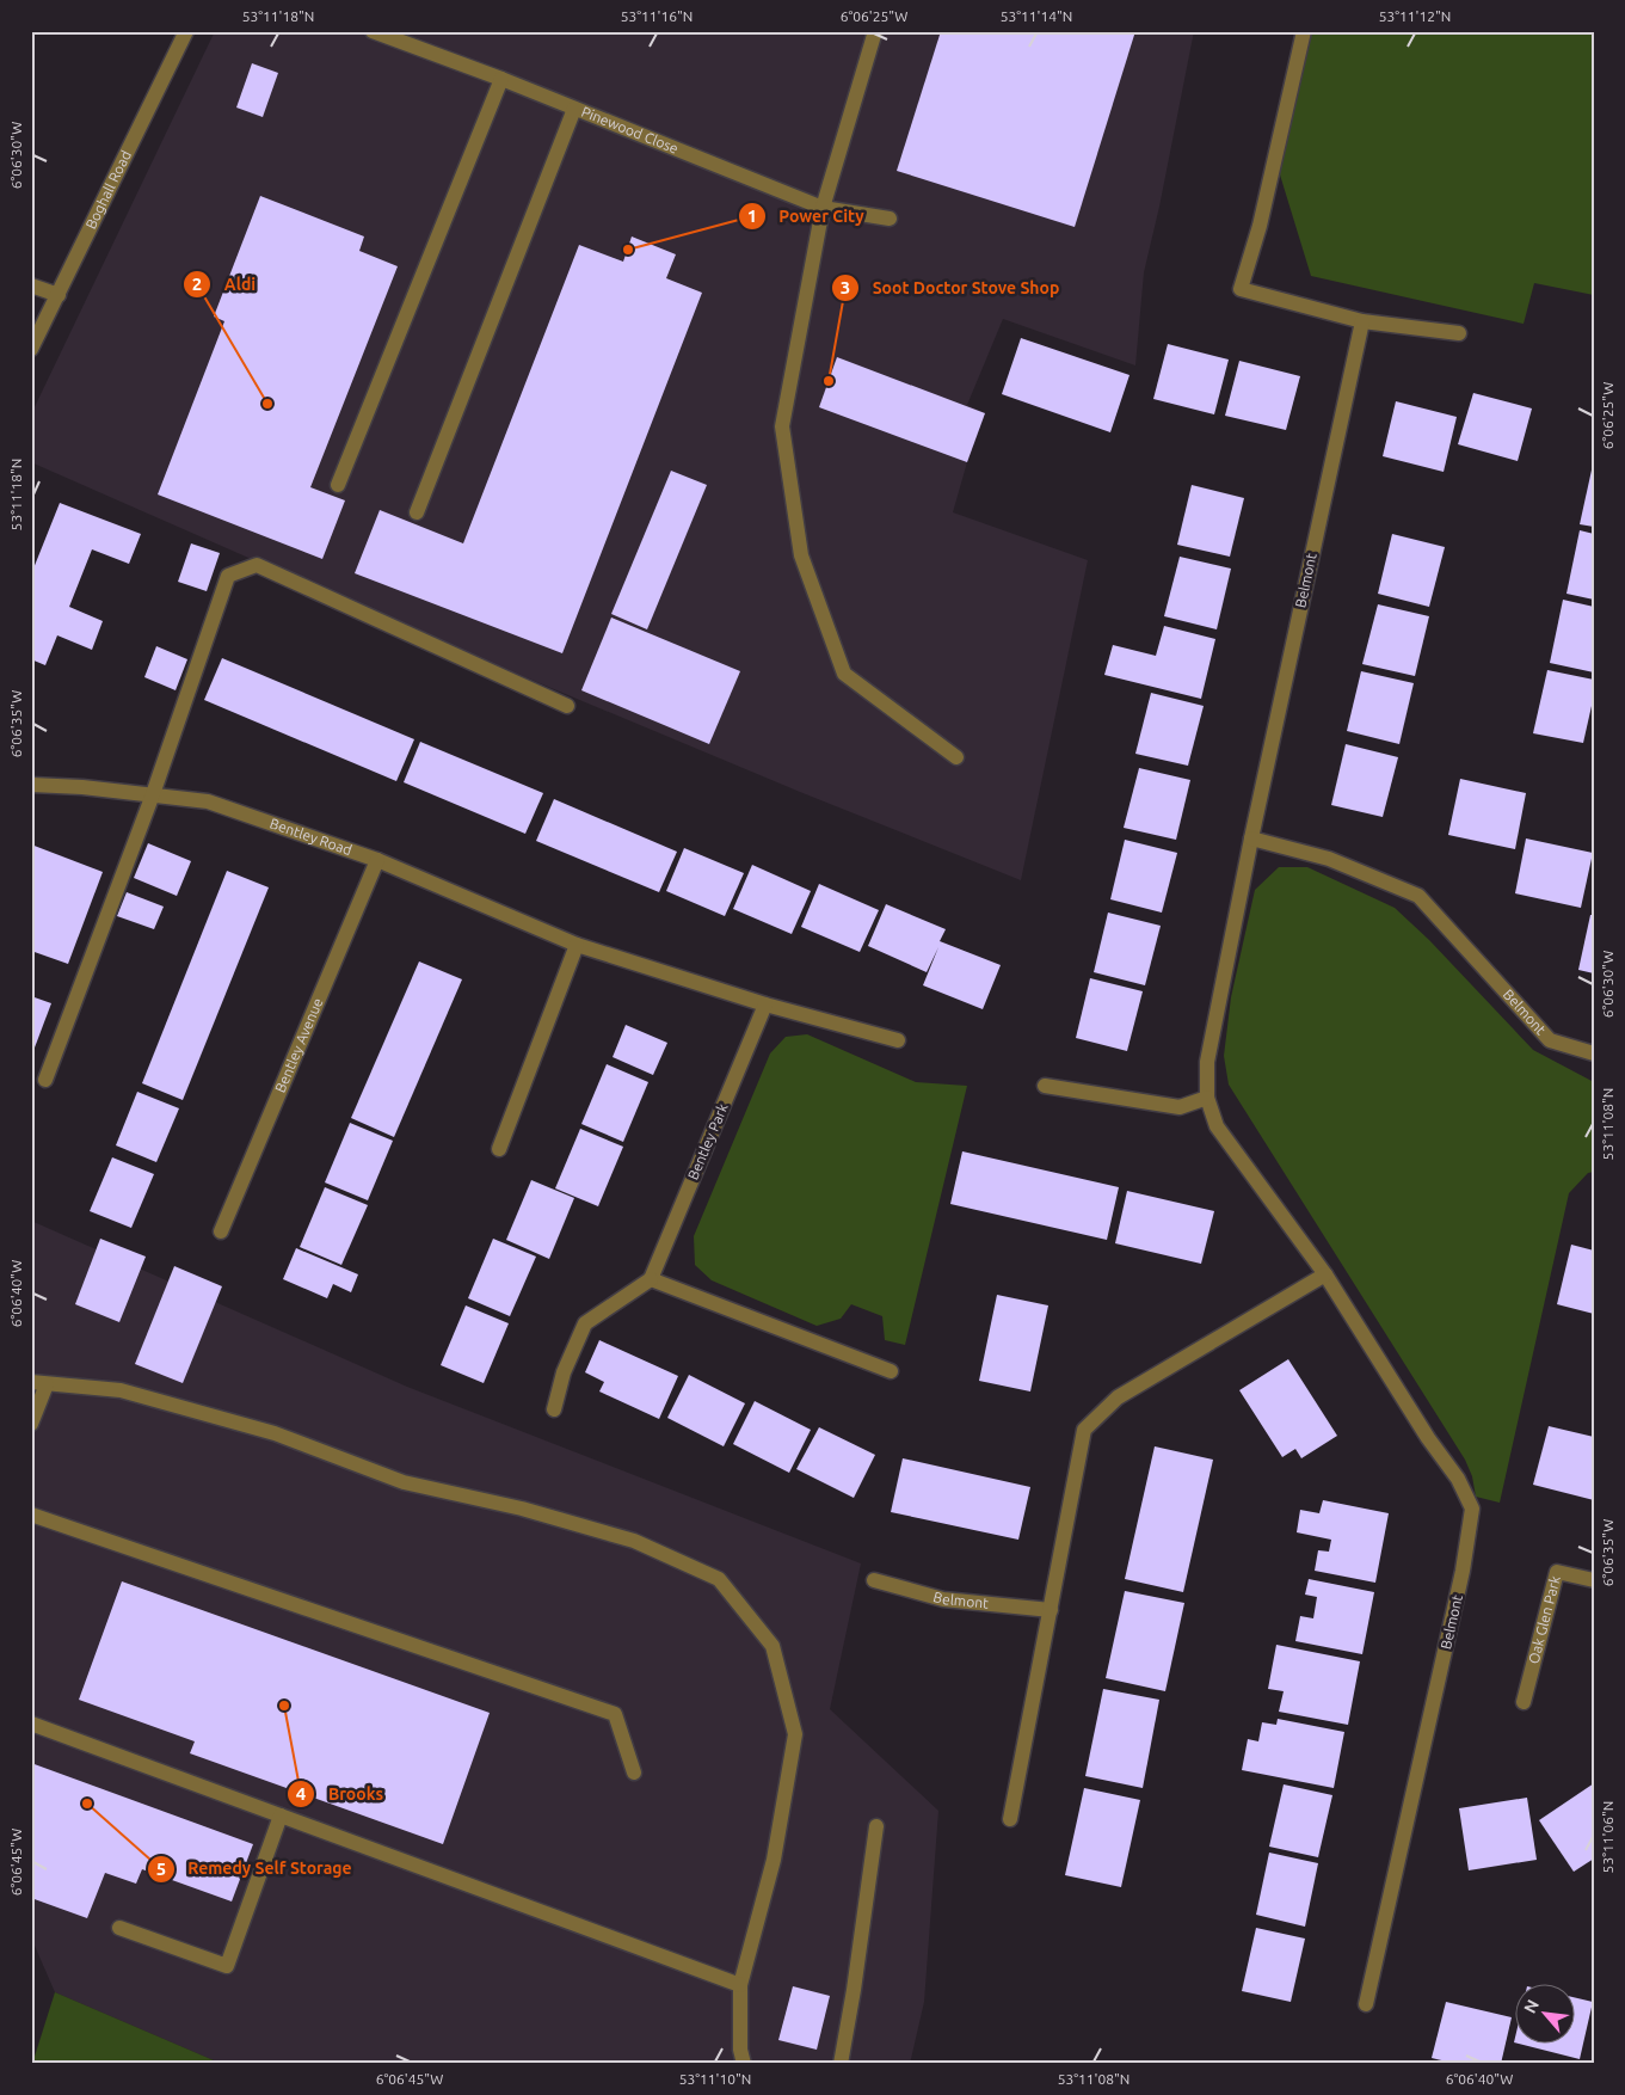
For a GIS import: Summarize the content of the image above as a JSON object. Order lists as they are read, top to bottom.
{
  "streets": {
    "street": [
      "Pinewood Close",
      "Boghall Road",
      "Belmont",
      "Bentley Road",
      "Bentley Avenue",
      "Bentley Park",
      "Oak Glen Park"
    ]
  },
  "crossings": [
    ["Bentley Road", "Bentley Avenue"]
  ],
  "places": [
    "Power City",
    "Soot Doctor Stove Shop",
    "Aldi",
    "Brooks",
    "Remedy Self Storage"
  ],
  "north": "top left",
  "coordinates": [
    "53°11'18\"N",
    "53°11'16\"N",
    "6°06'25\"W",
    "53°11'14\"N",
    "53°11'12\"N",
    "6°06'30\"W",
    "6°06'35\"W",
    "53°11'08\"N",
    "6°06'40\"W",
    "53°11'06\"N",
    "6°06'45\"W",
    "53°11'10\"N"
  ]
}
